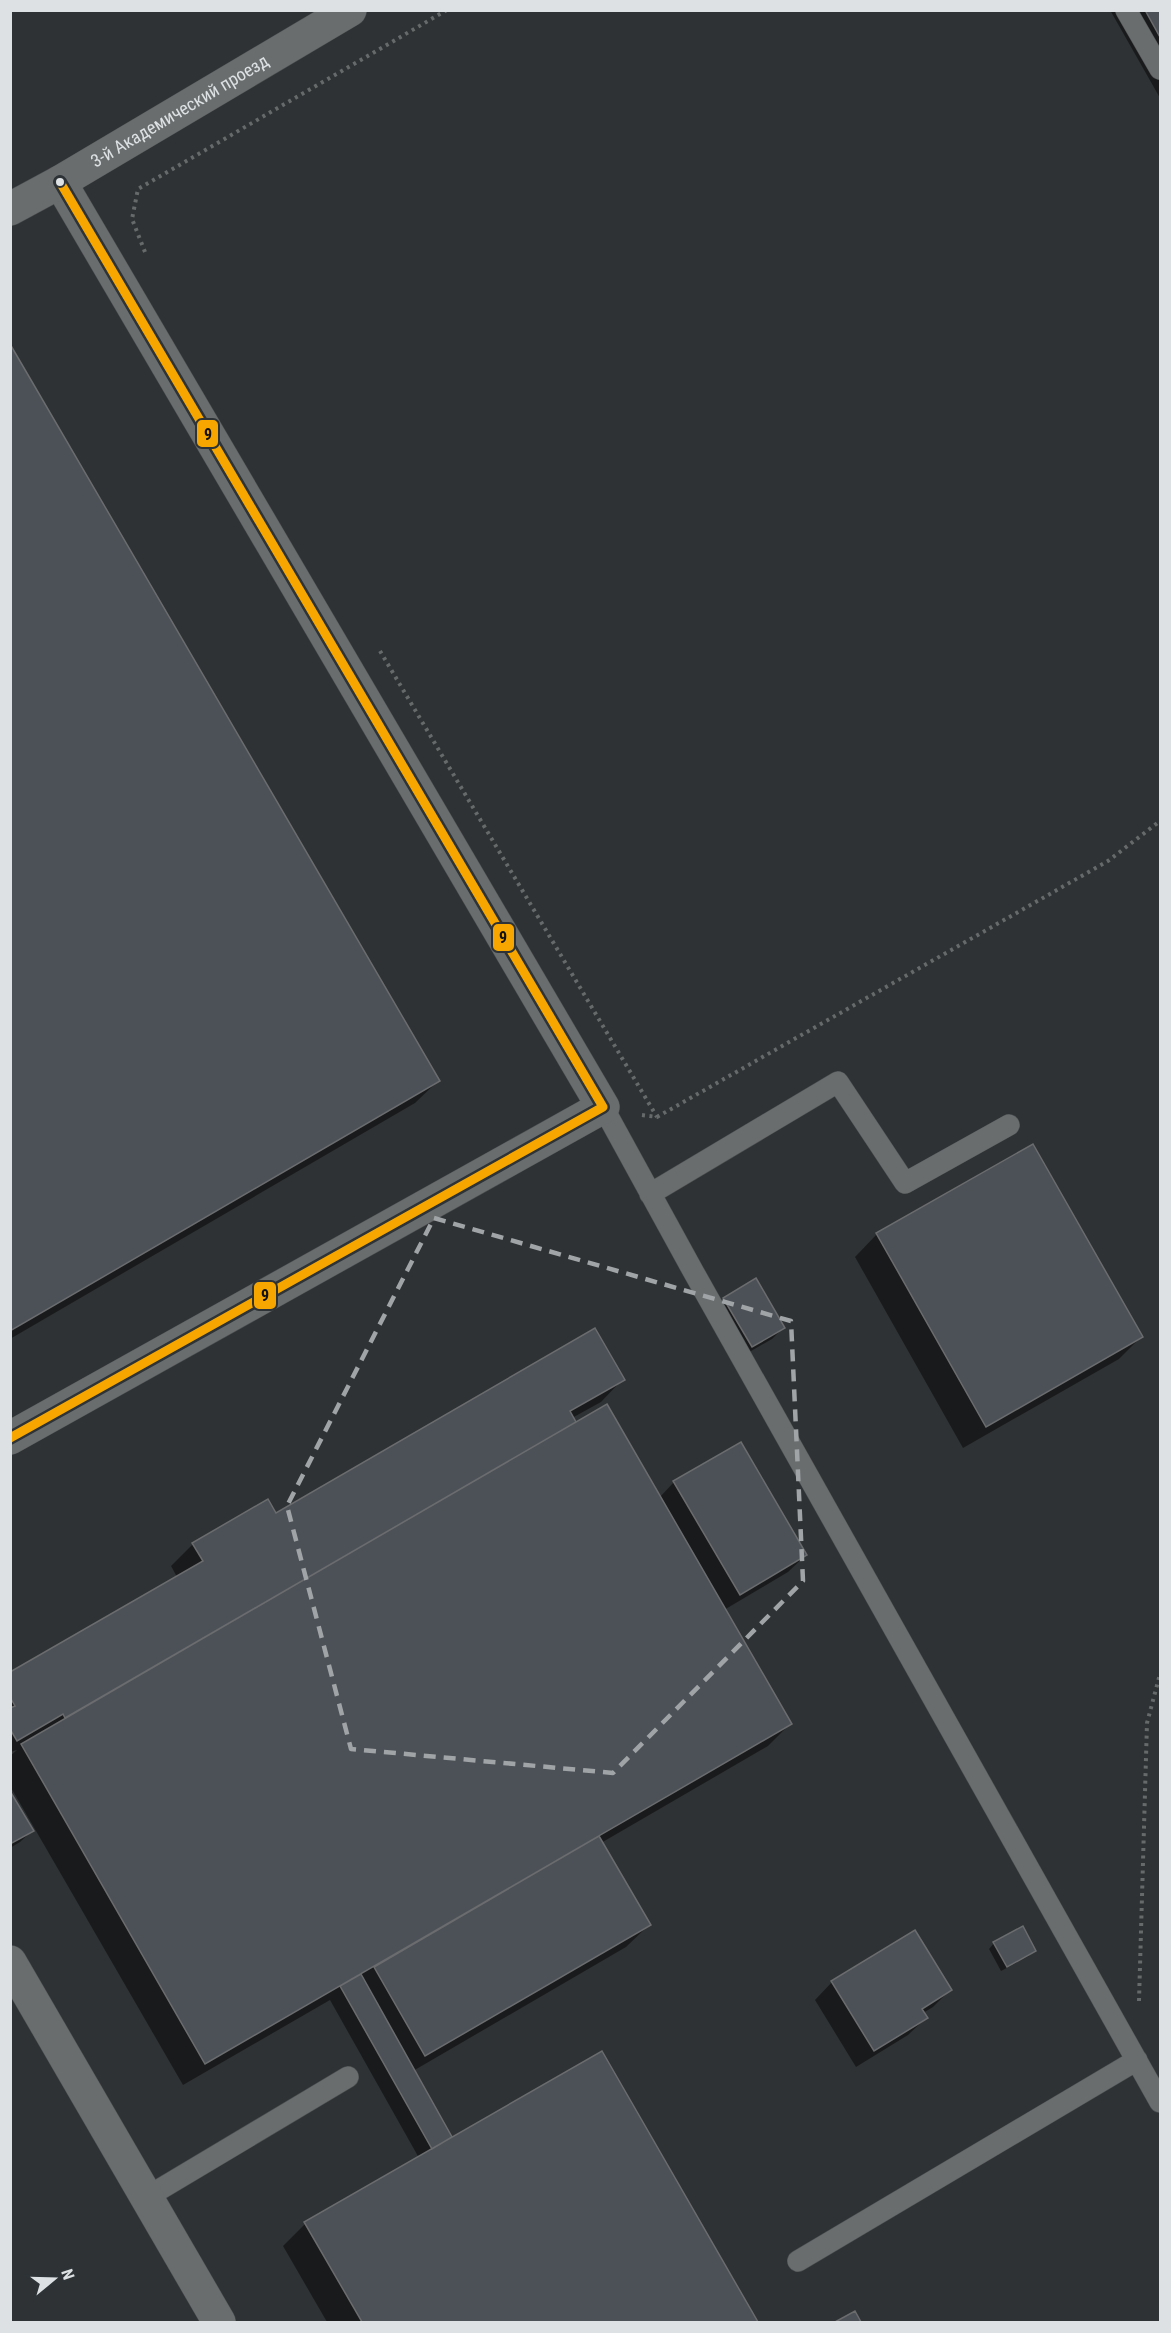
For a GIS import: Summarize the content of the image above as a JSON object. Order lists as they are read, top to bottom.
{
  "streets": {
    "street": ["3-й Академический проезд"]
  },
  "lines": ["transit line 9"],
  "north": "right"
}
